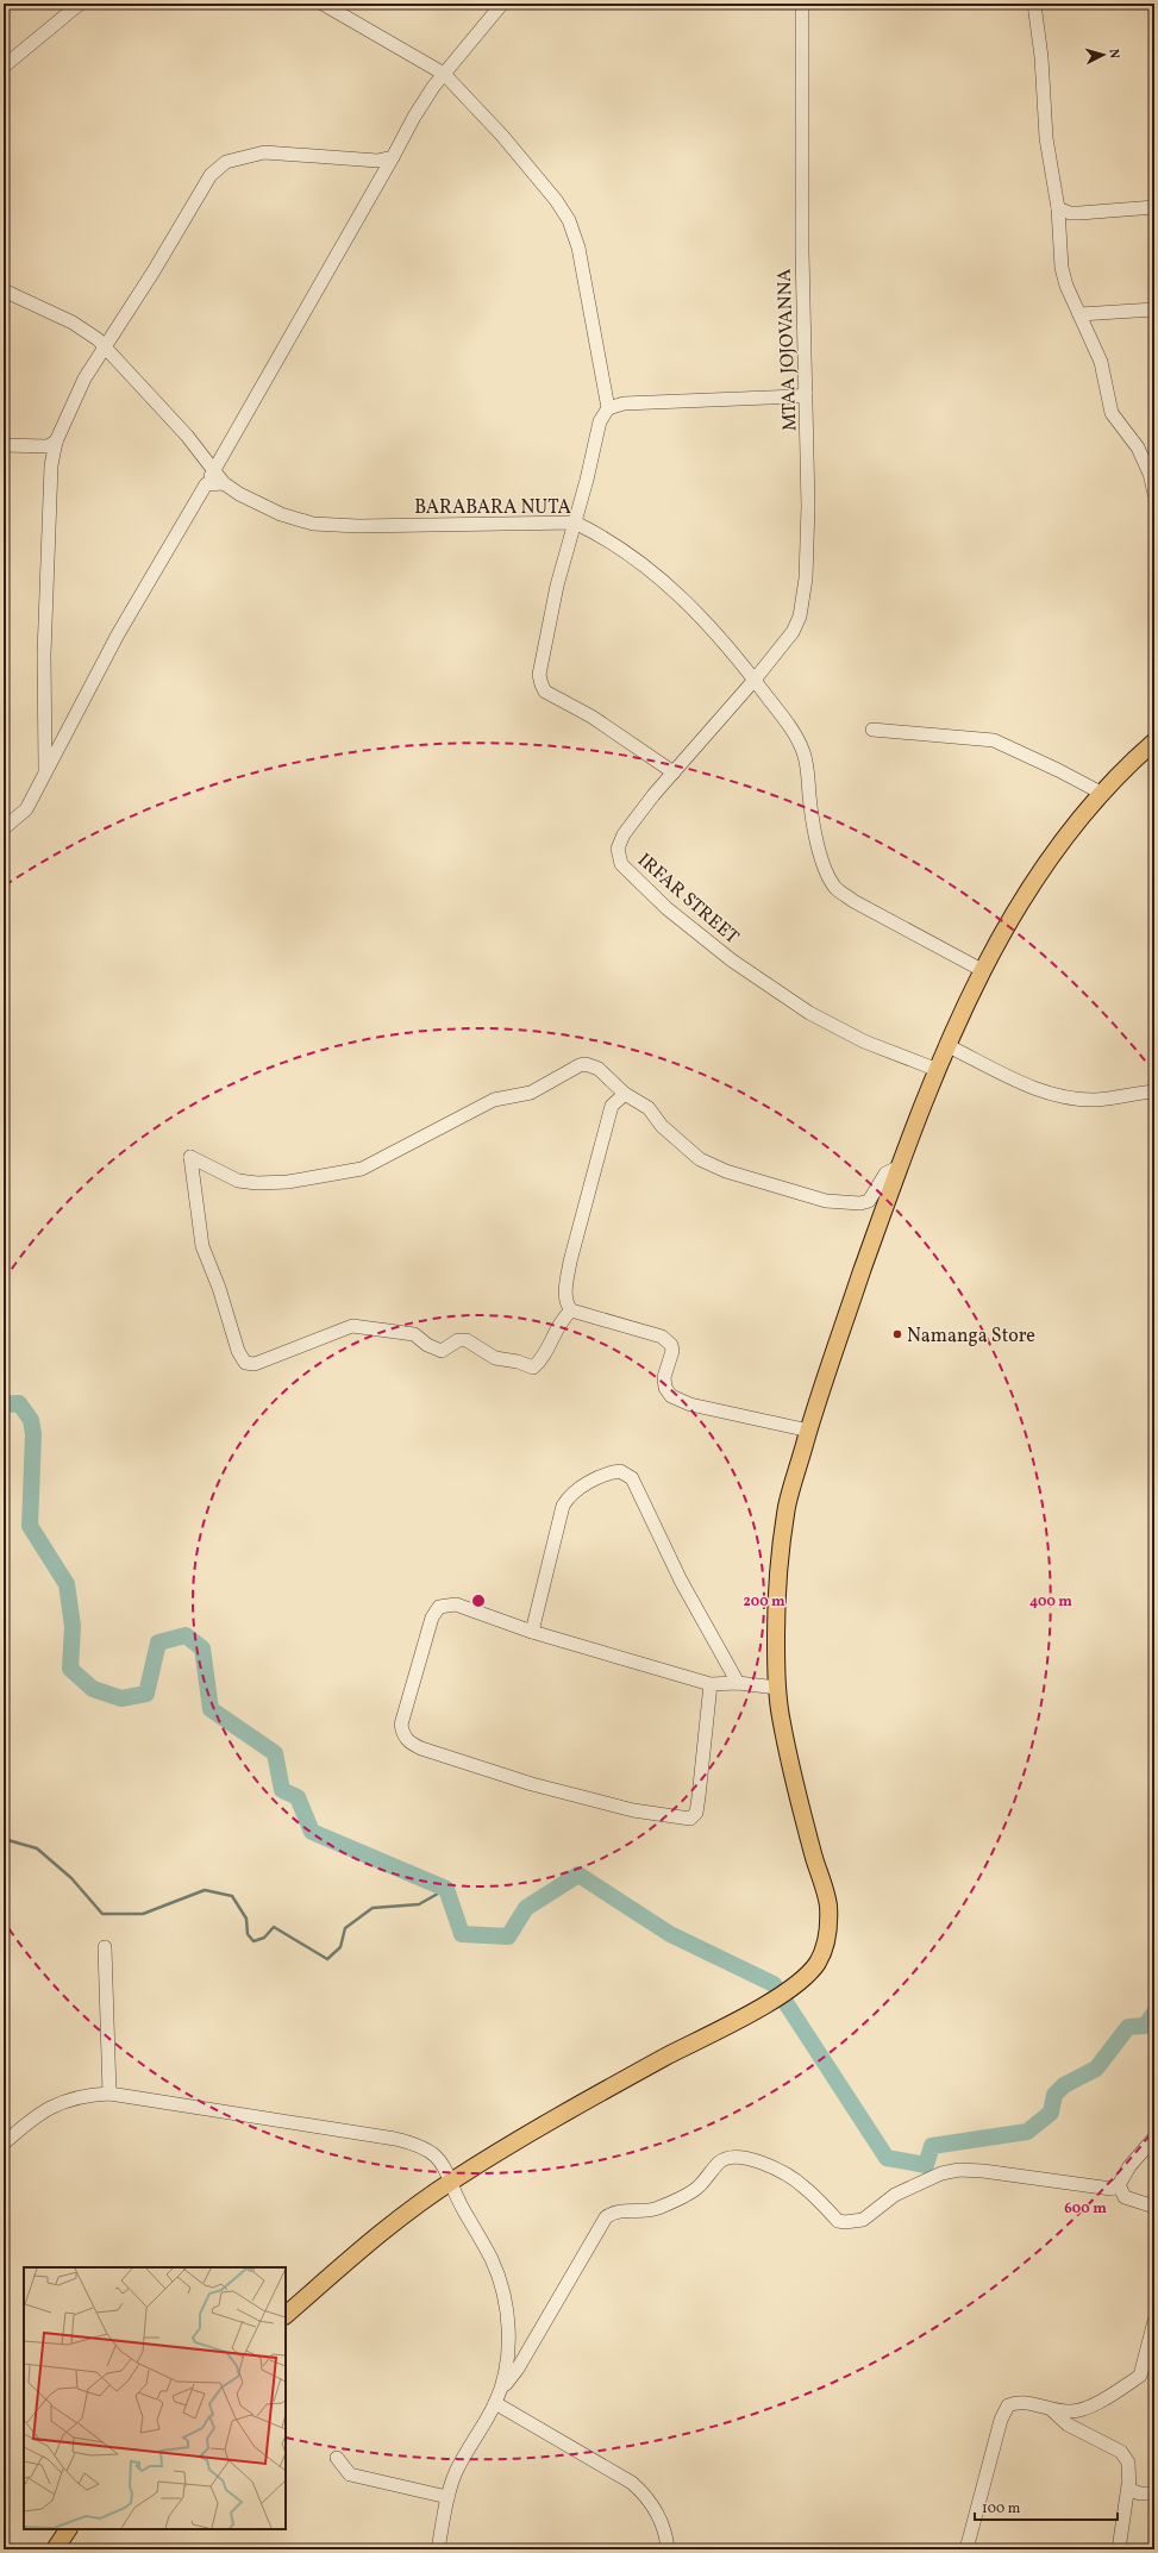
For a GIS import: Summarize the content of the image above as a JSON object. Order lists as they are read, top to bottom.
{
  "streets": {
    "street": ["MTAA JOJOVANNA", "BARABARA NUTA", "IRFAR STREET"]
  },
  "crossings": [
    ["MTAA JOJOVANNA", "BARABARA NUTA"],
    ["MTAA JOJOVANNA", "IRFAR STREET"],
    ["BARABARA NUTA", "IRFAR STREET"]
  ],
  "places": ["Namanga Store"],
  "scale_bar": "100 m",
  "north": "right",
  "rings": ["200 m", "400 m", "600 m"]
}
